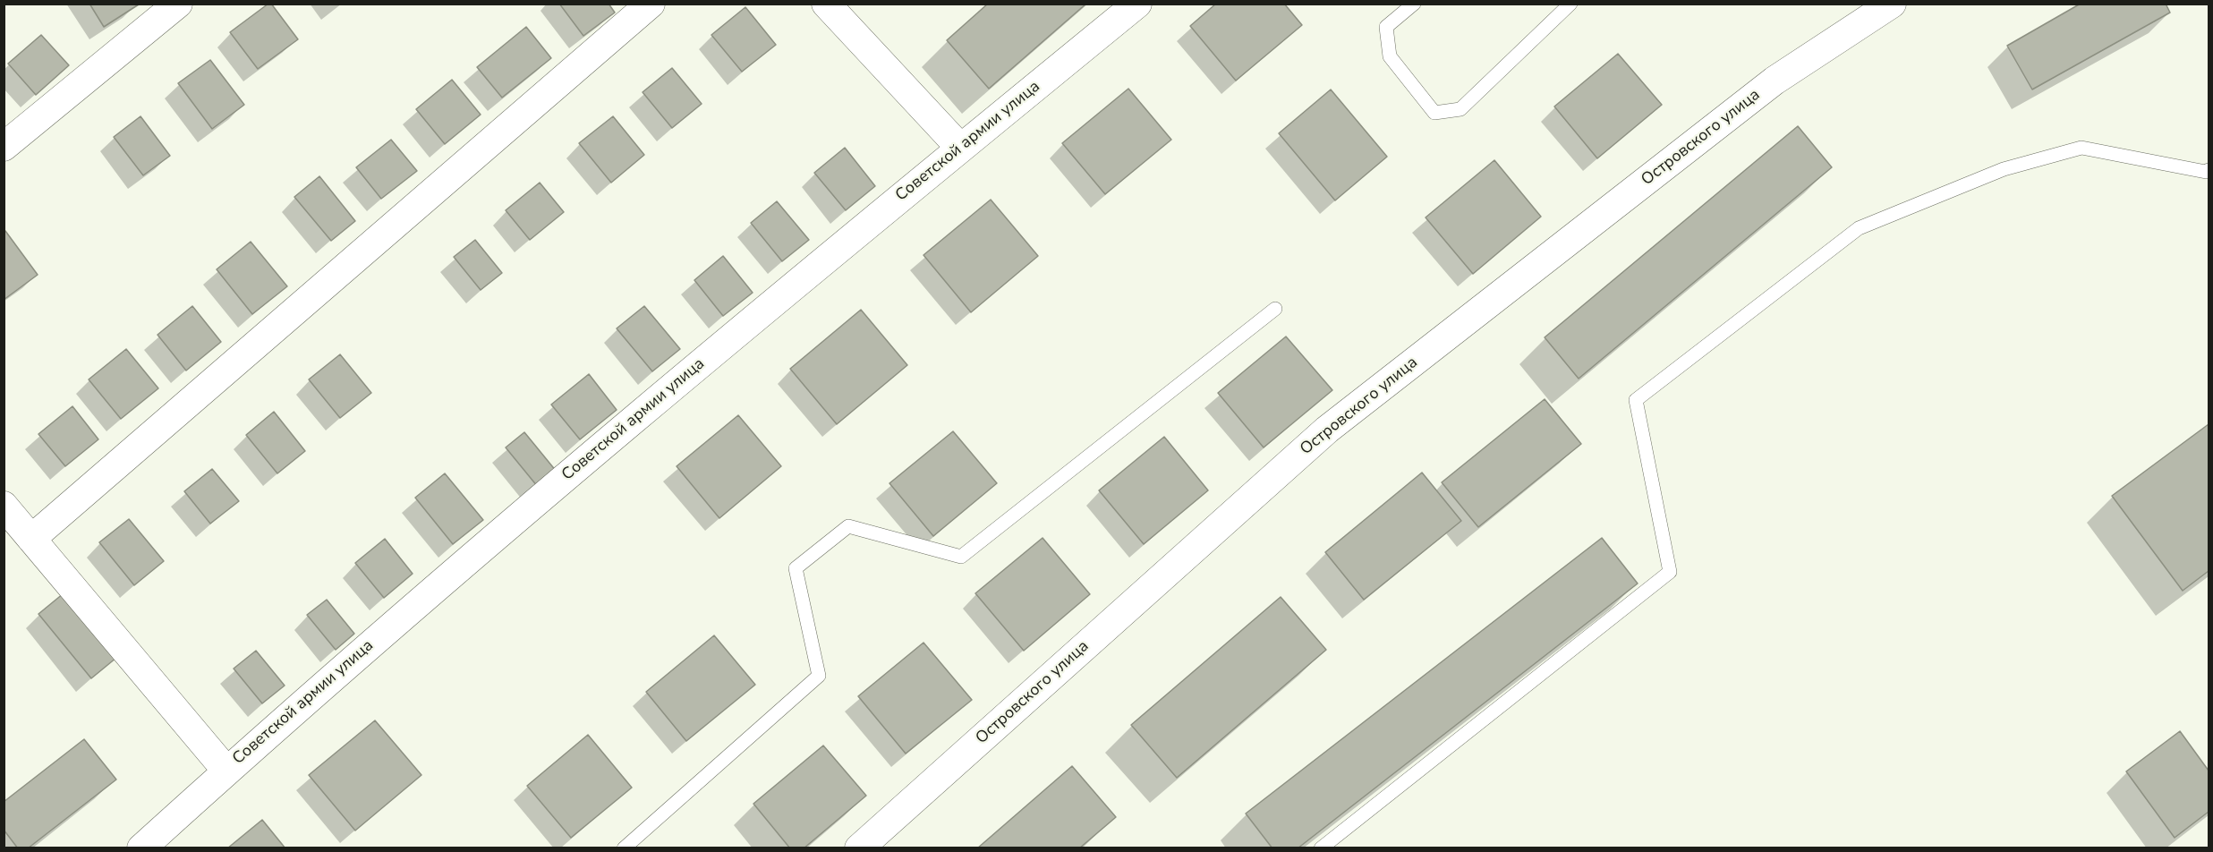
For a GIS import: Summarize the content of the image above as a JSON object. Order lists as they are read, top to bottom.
{
  "streets": {
    "street": ["Островского улица", "Советской армии улица"]
  }
}
